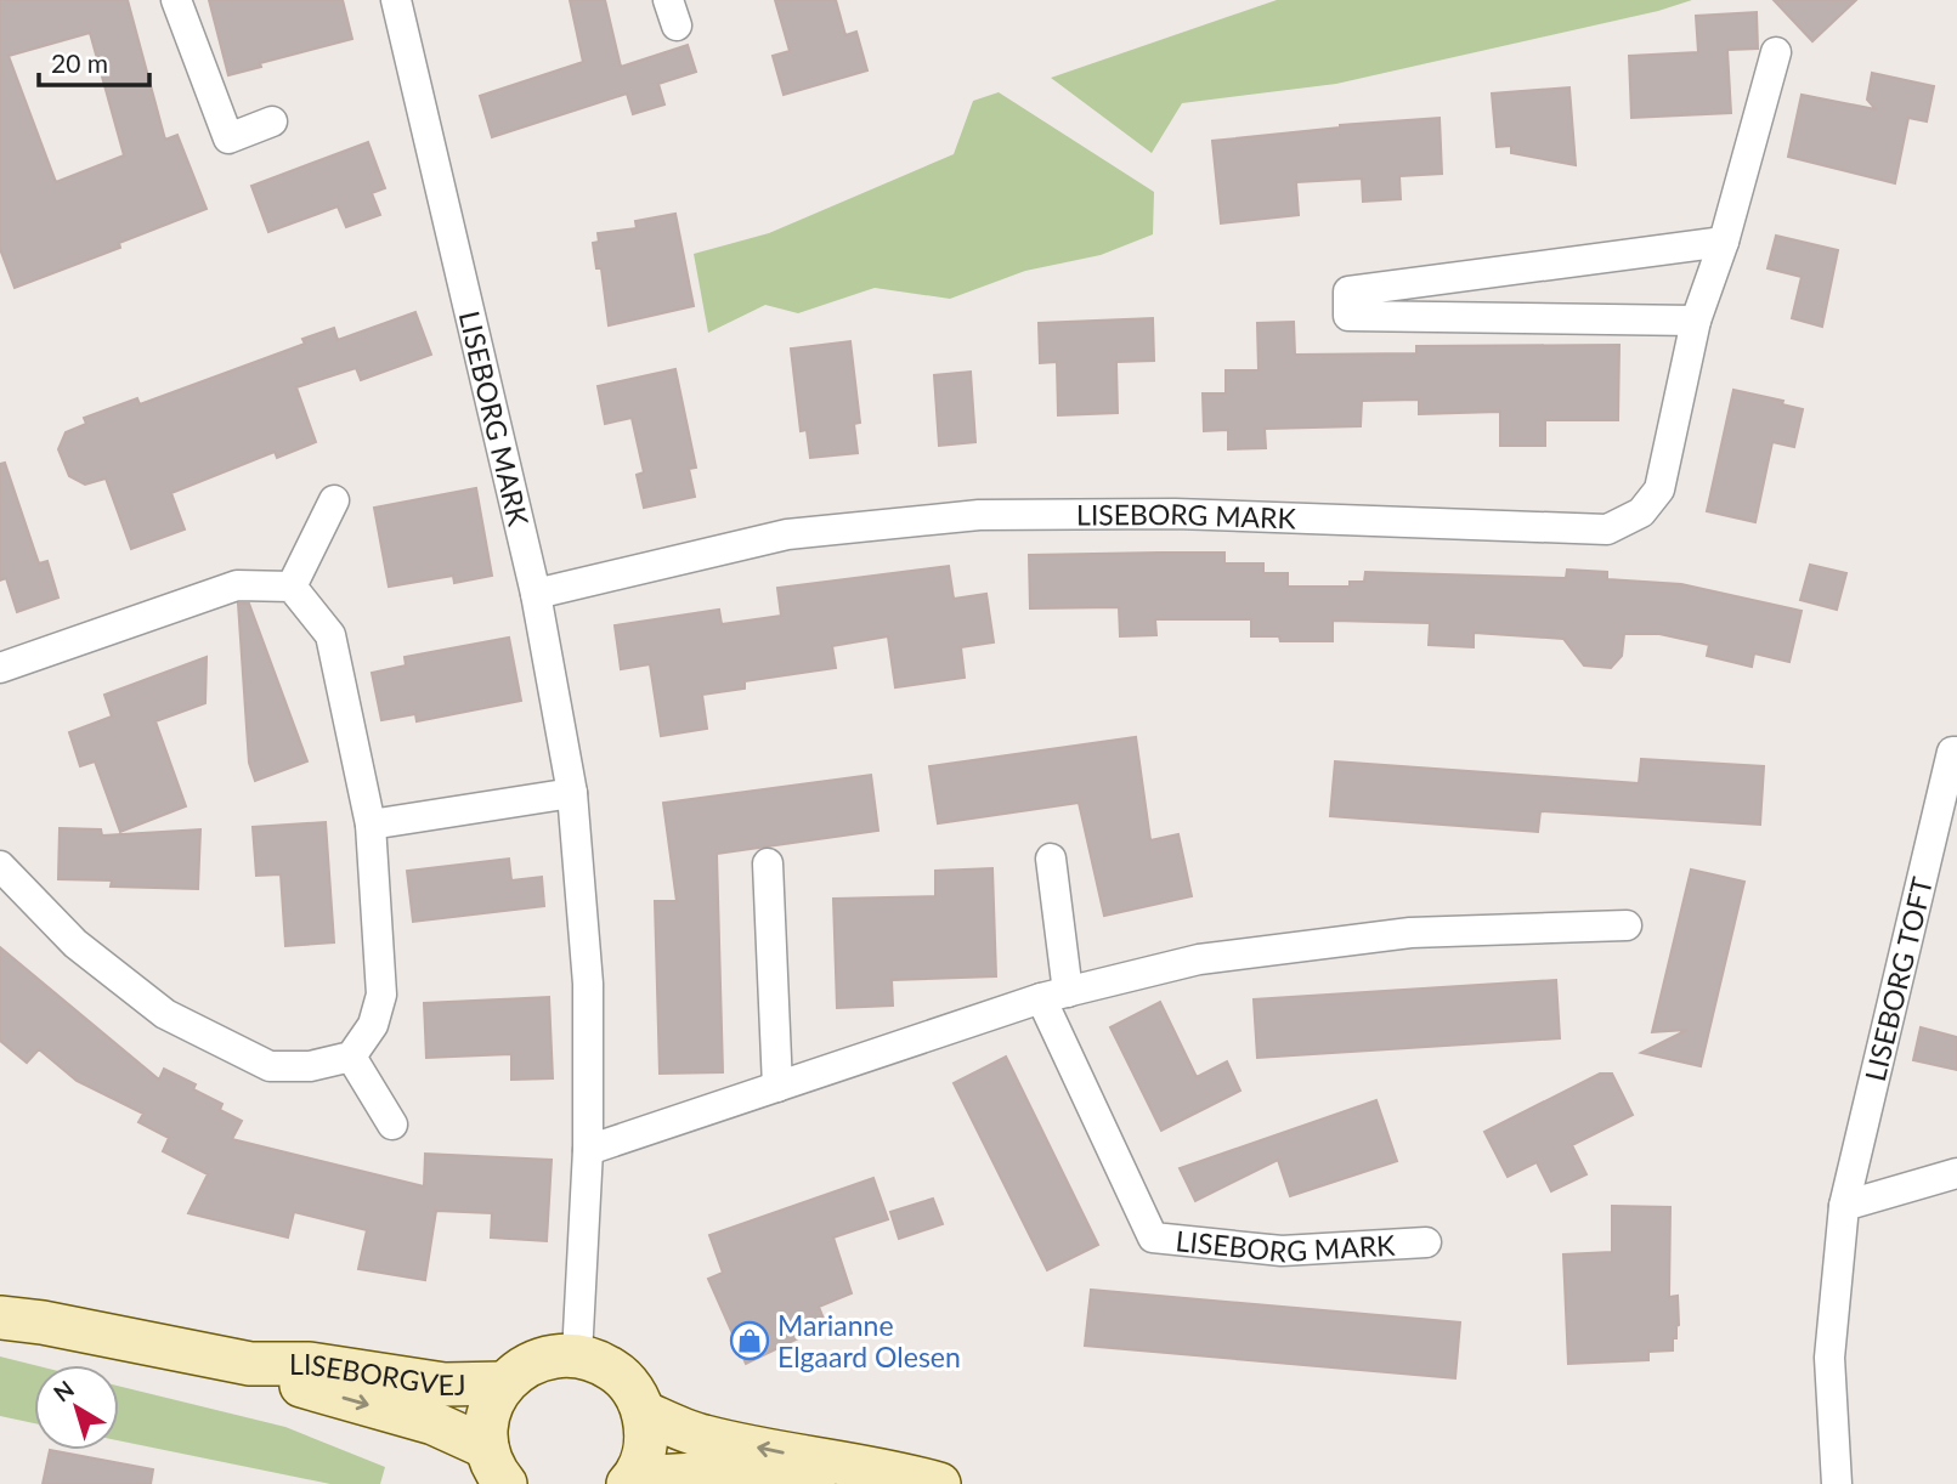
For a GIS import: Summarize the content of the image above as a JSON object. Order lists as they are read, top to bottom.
{
  "streets": {
    "street": ["LISEBORG MARK", "LISEBORG TOFT", "LISEBORGVEJ"]
  },
  "places": {
    "shop": ["Marianne Elgaard Olesen"]
  },
  "scale_bar": "20 m",
  "north": "top left"
}
